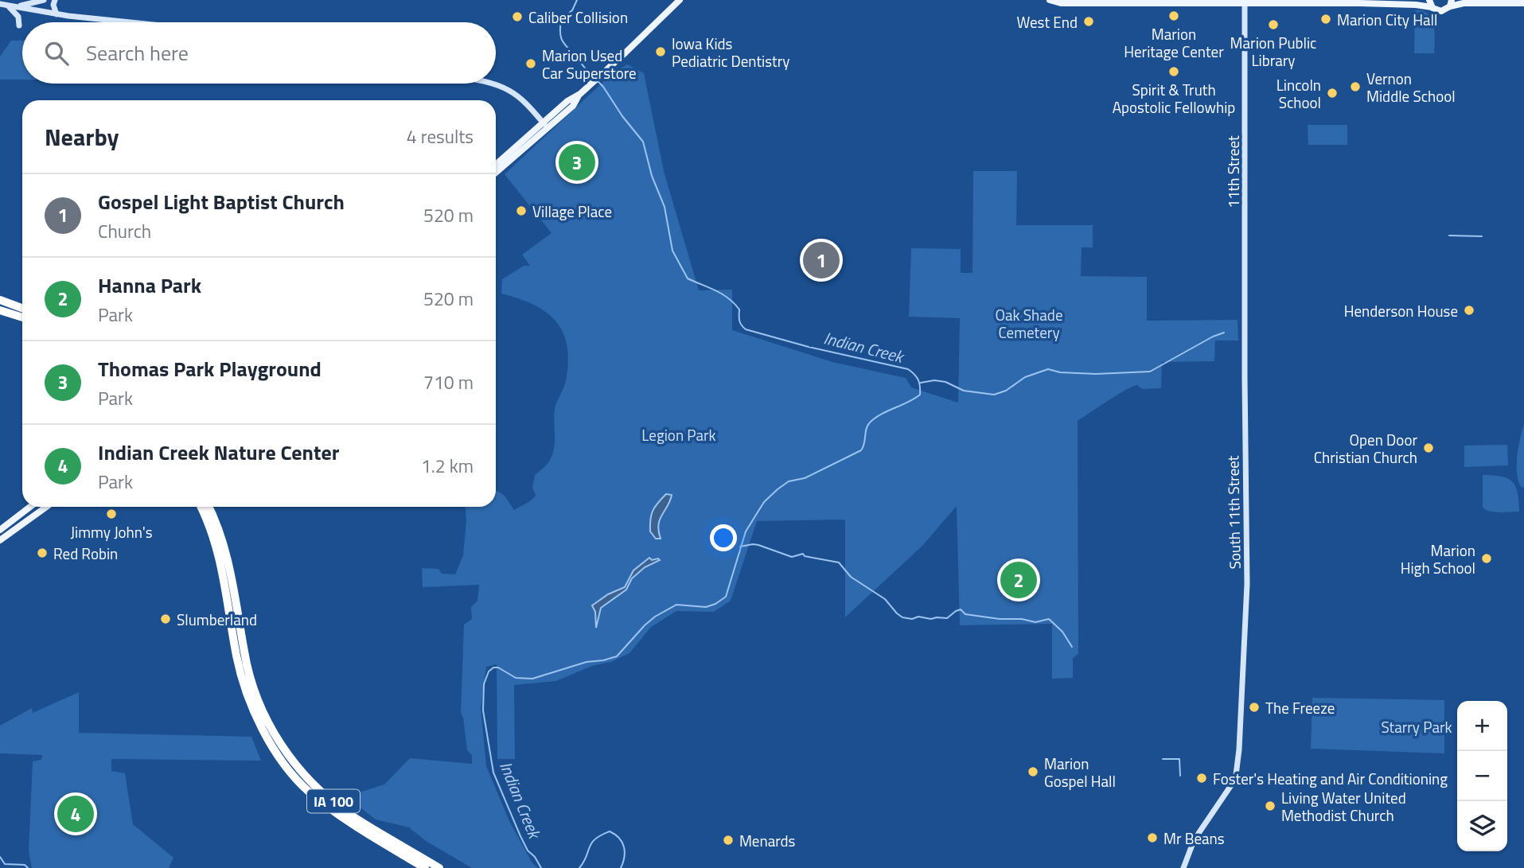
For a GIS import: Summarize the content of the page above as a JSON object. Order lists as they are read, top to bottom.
{
  "streets": {
    "highway": ["IA 100"],
    "street": ["11th Street", "South 11th Street"]
  },
  "crossings": [
    ["11th Street", "South 11th Street"]
  ],
  "water": ["Indian Creek"],
  "parks": ["Oak Shade Cemetery", "Legion Park", "Starry Park"],
  "places": [
    "Marion Heritage Center",
    "Caliber Collision",
    "Marion City Hall",
    "West End",
    "Marion Public Library",
    "Iowa Kids Pediatric Dentistry",
    "Marion Used Car Superstore",
    "Spirit & Truth Apostolic Fellowhip",
    "Vernon Middle School",
    "Lincoln School",
    "Village Place",
    "Henderson House",
    "Open Door Christian Church",
    "Jimmy John's",
    "Red Robin",
    "Marion High School",
    "Slumberland",
    "The Freeze",
    "Marion Gospel Hall",
    "Foster's Heating and Air Conditioning",
    "Living Water United Methodist Church",
    "Mr Beans",
    "Menards"
  ],
  "page": {
    "search": "Search here",
    "heading": ["Nearby", "4 results"],
    "pins": [
      "3",
      "1",
      "2",
      "4"
    ],
    "list": [
      {
        "mark": "1",
        "name": "Gospel Light Baptist Church",
        "note": "Church",
        "value": "520 m"
      },
      {
        "mark": "2",
        "name": "Hanna Park",
        "note": "Park",
        "value": "520 m"
      },
      {
        "mark": "3",
        "name": "Thomas Park Playground",
        "note": "Park",
        "value": "710 m"
      },
      {
        "mark": "4",
        "name": "Indian Creek Nature Center",
        "note": "Park",
        "value": "1.2 km"
      }
    ],
    "map_buttons": ["+", "−"]
  }
}
